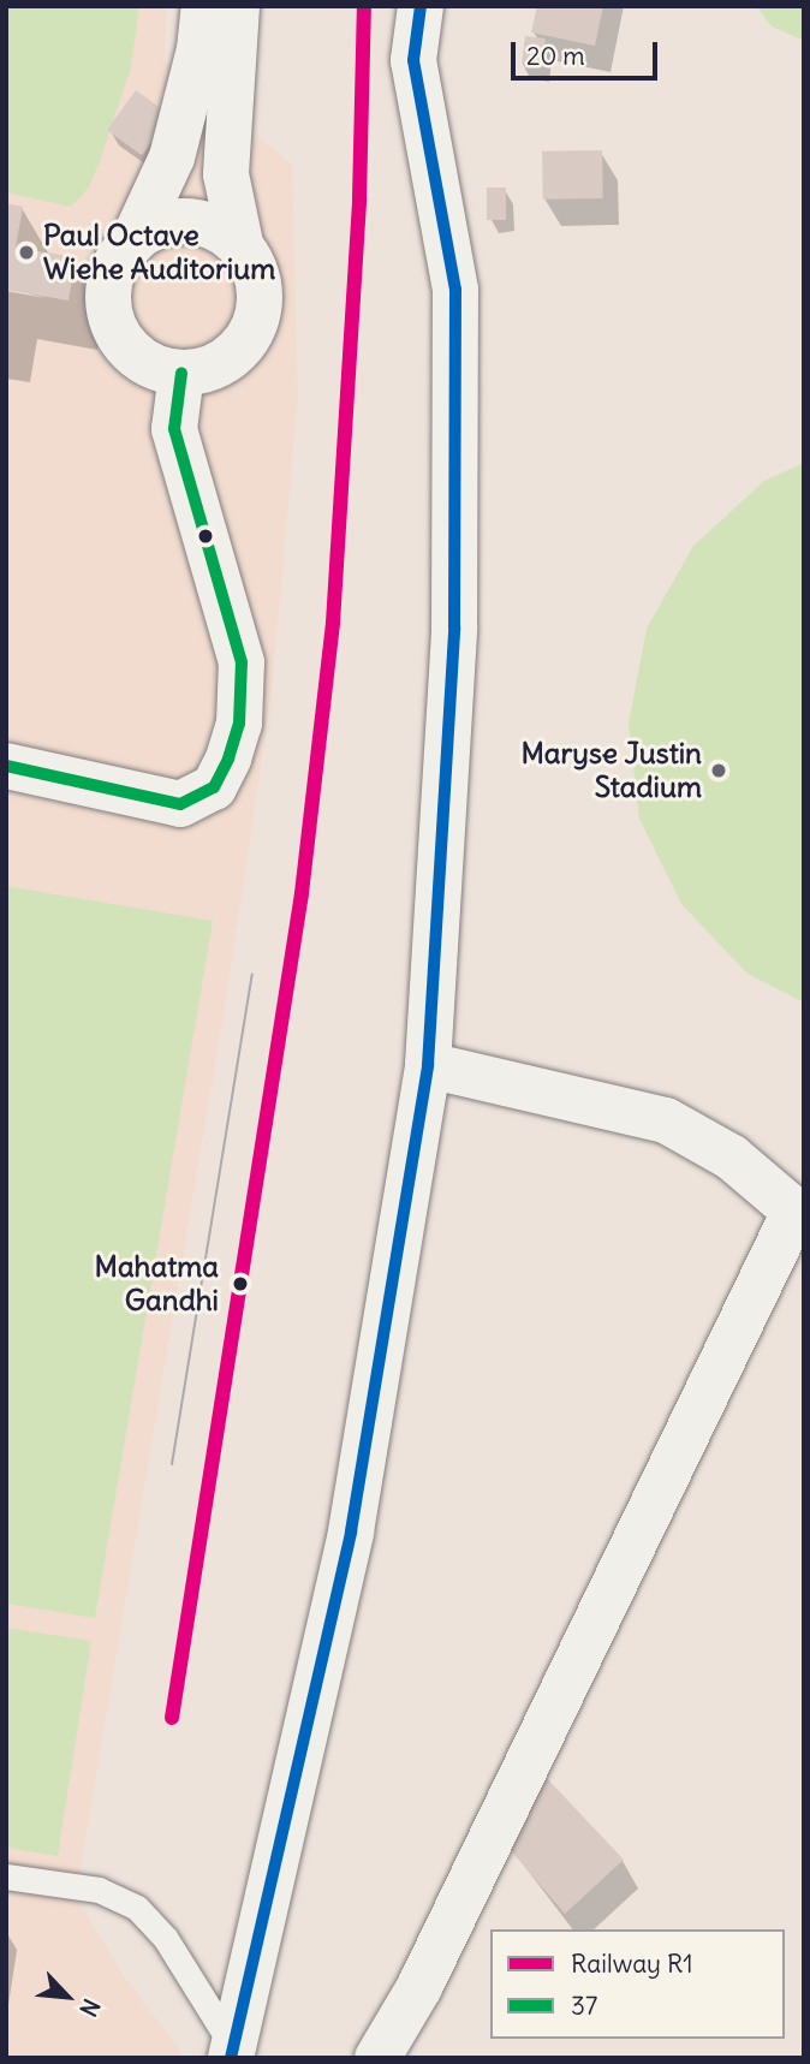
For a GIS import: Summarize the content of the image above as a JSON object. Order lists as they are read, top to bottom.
{
  "places": ["Paul Octave Wiehe Auditorium", "Maryse Justin Stadium", "Mahatma Gandhi"],
  "lines": ["rail line R1", "transit line 37"],
  "legend": ["Railway R1", "37"],
  "scale_bar": "20 m",
  "north": "bottom right"
}
